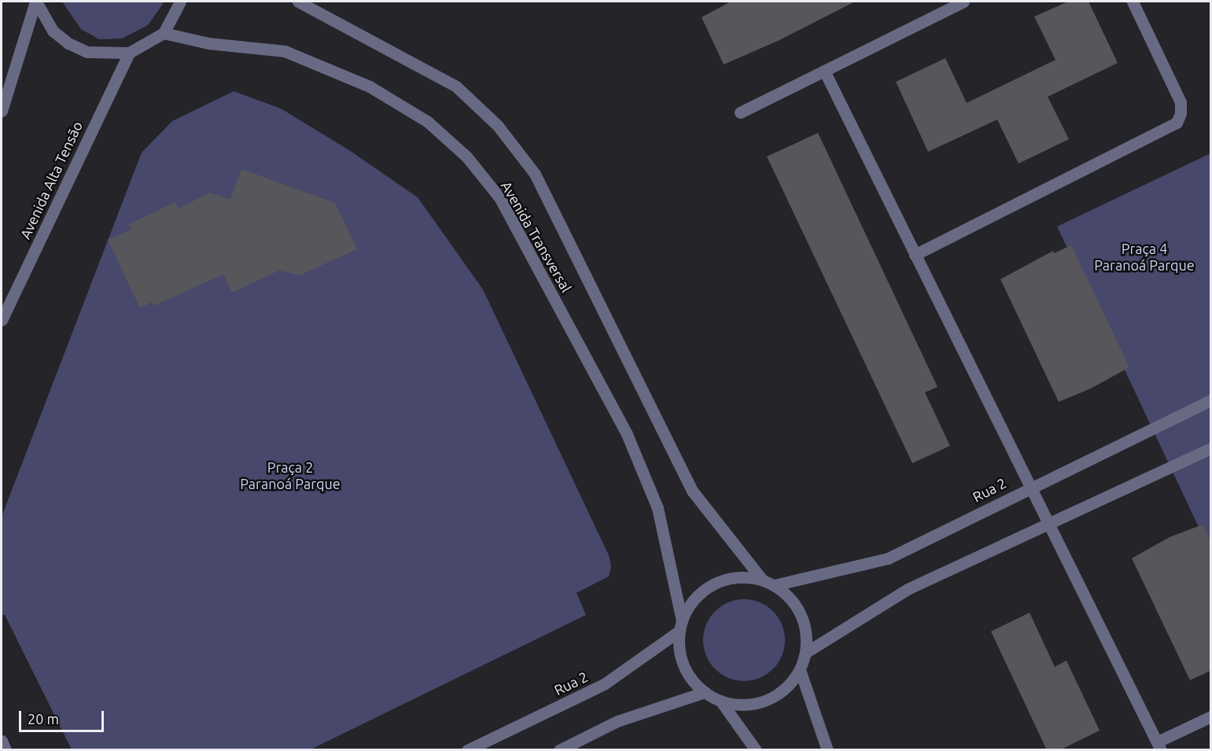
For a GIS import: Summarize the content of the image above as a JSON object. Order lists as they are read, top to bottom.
{
  "streets": {
    "street": ["Avenida Alta Tensão", "Avenida Transversal", "Rua 2"]
  },
  "crossings": [
    ["Avenida Transversal", "Rua 2"]
  ],
  "parks": ["Praça 4 Paranoá Parque", "Praça 2 Paranoá Parque"],
  "scale_bar": "20 m"
}
